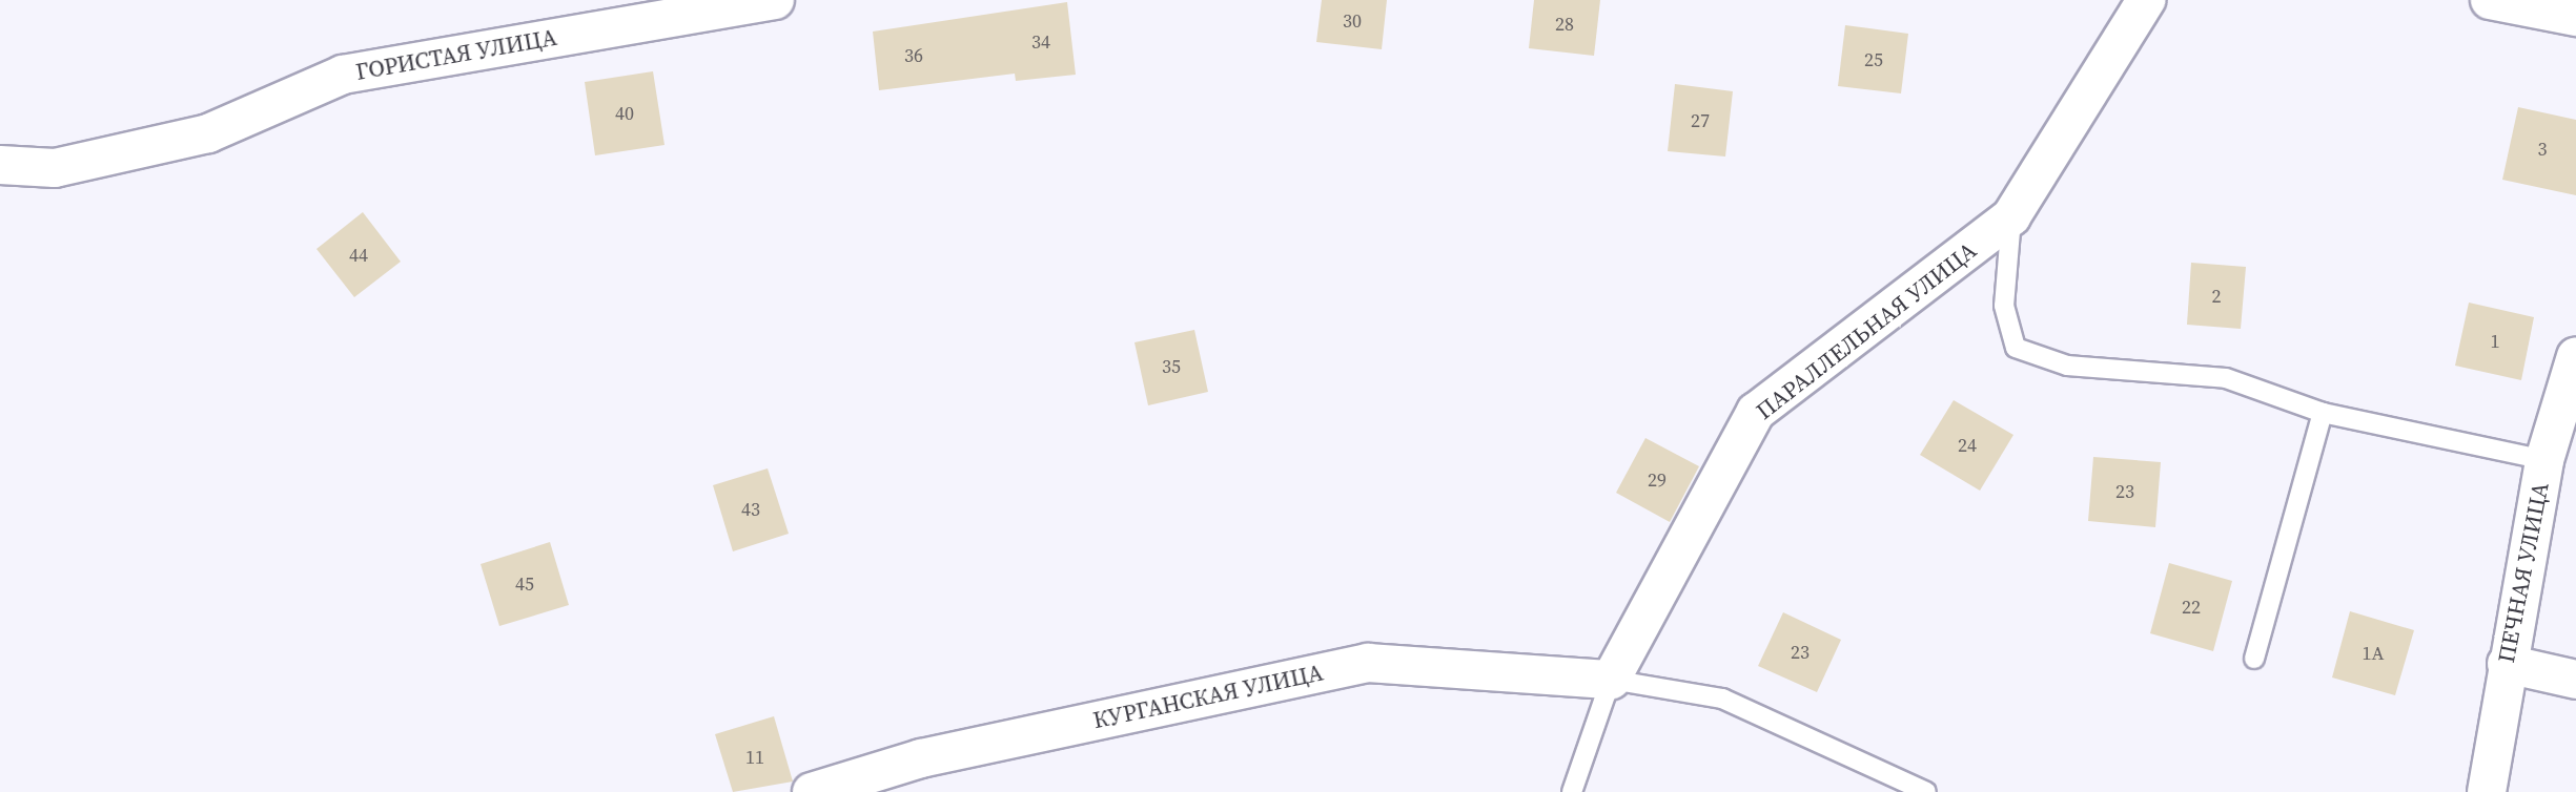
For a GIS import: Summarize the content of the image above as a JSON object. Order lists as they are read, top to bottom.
{
  "streets": {
    "street": [
      "ГОРИСТАЯ УЛИЦА",
      "ПАРАЛЛЕЛЬНАЯ УЛИЦА",
      "ПЕЧНАЯ УЛИЦА",
      "КУРГАНСКАЯ УЛИЦА"
    ]
  },
  "crossings": [
    ["ПАРАЛЛЕЛЬНАЯ УЛИЦА", "КУРГАНСКАЯ УЛИЦА"]
  ],
  "house_numbers": [
    "30",
    "28",
    "34",
    "36",
    "25",
    "40",
    "27",
    "3",
    "44",
    "2",
    "1",
    "35",
    "24",
    "29",
    "23",
    "43",
    "45",
    "22",
    "23",
    "1А",
    "11"
  ]
}
